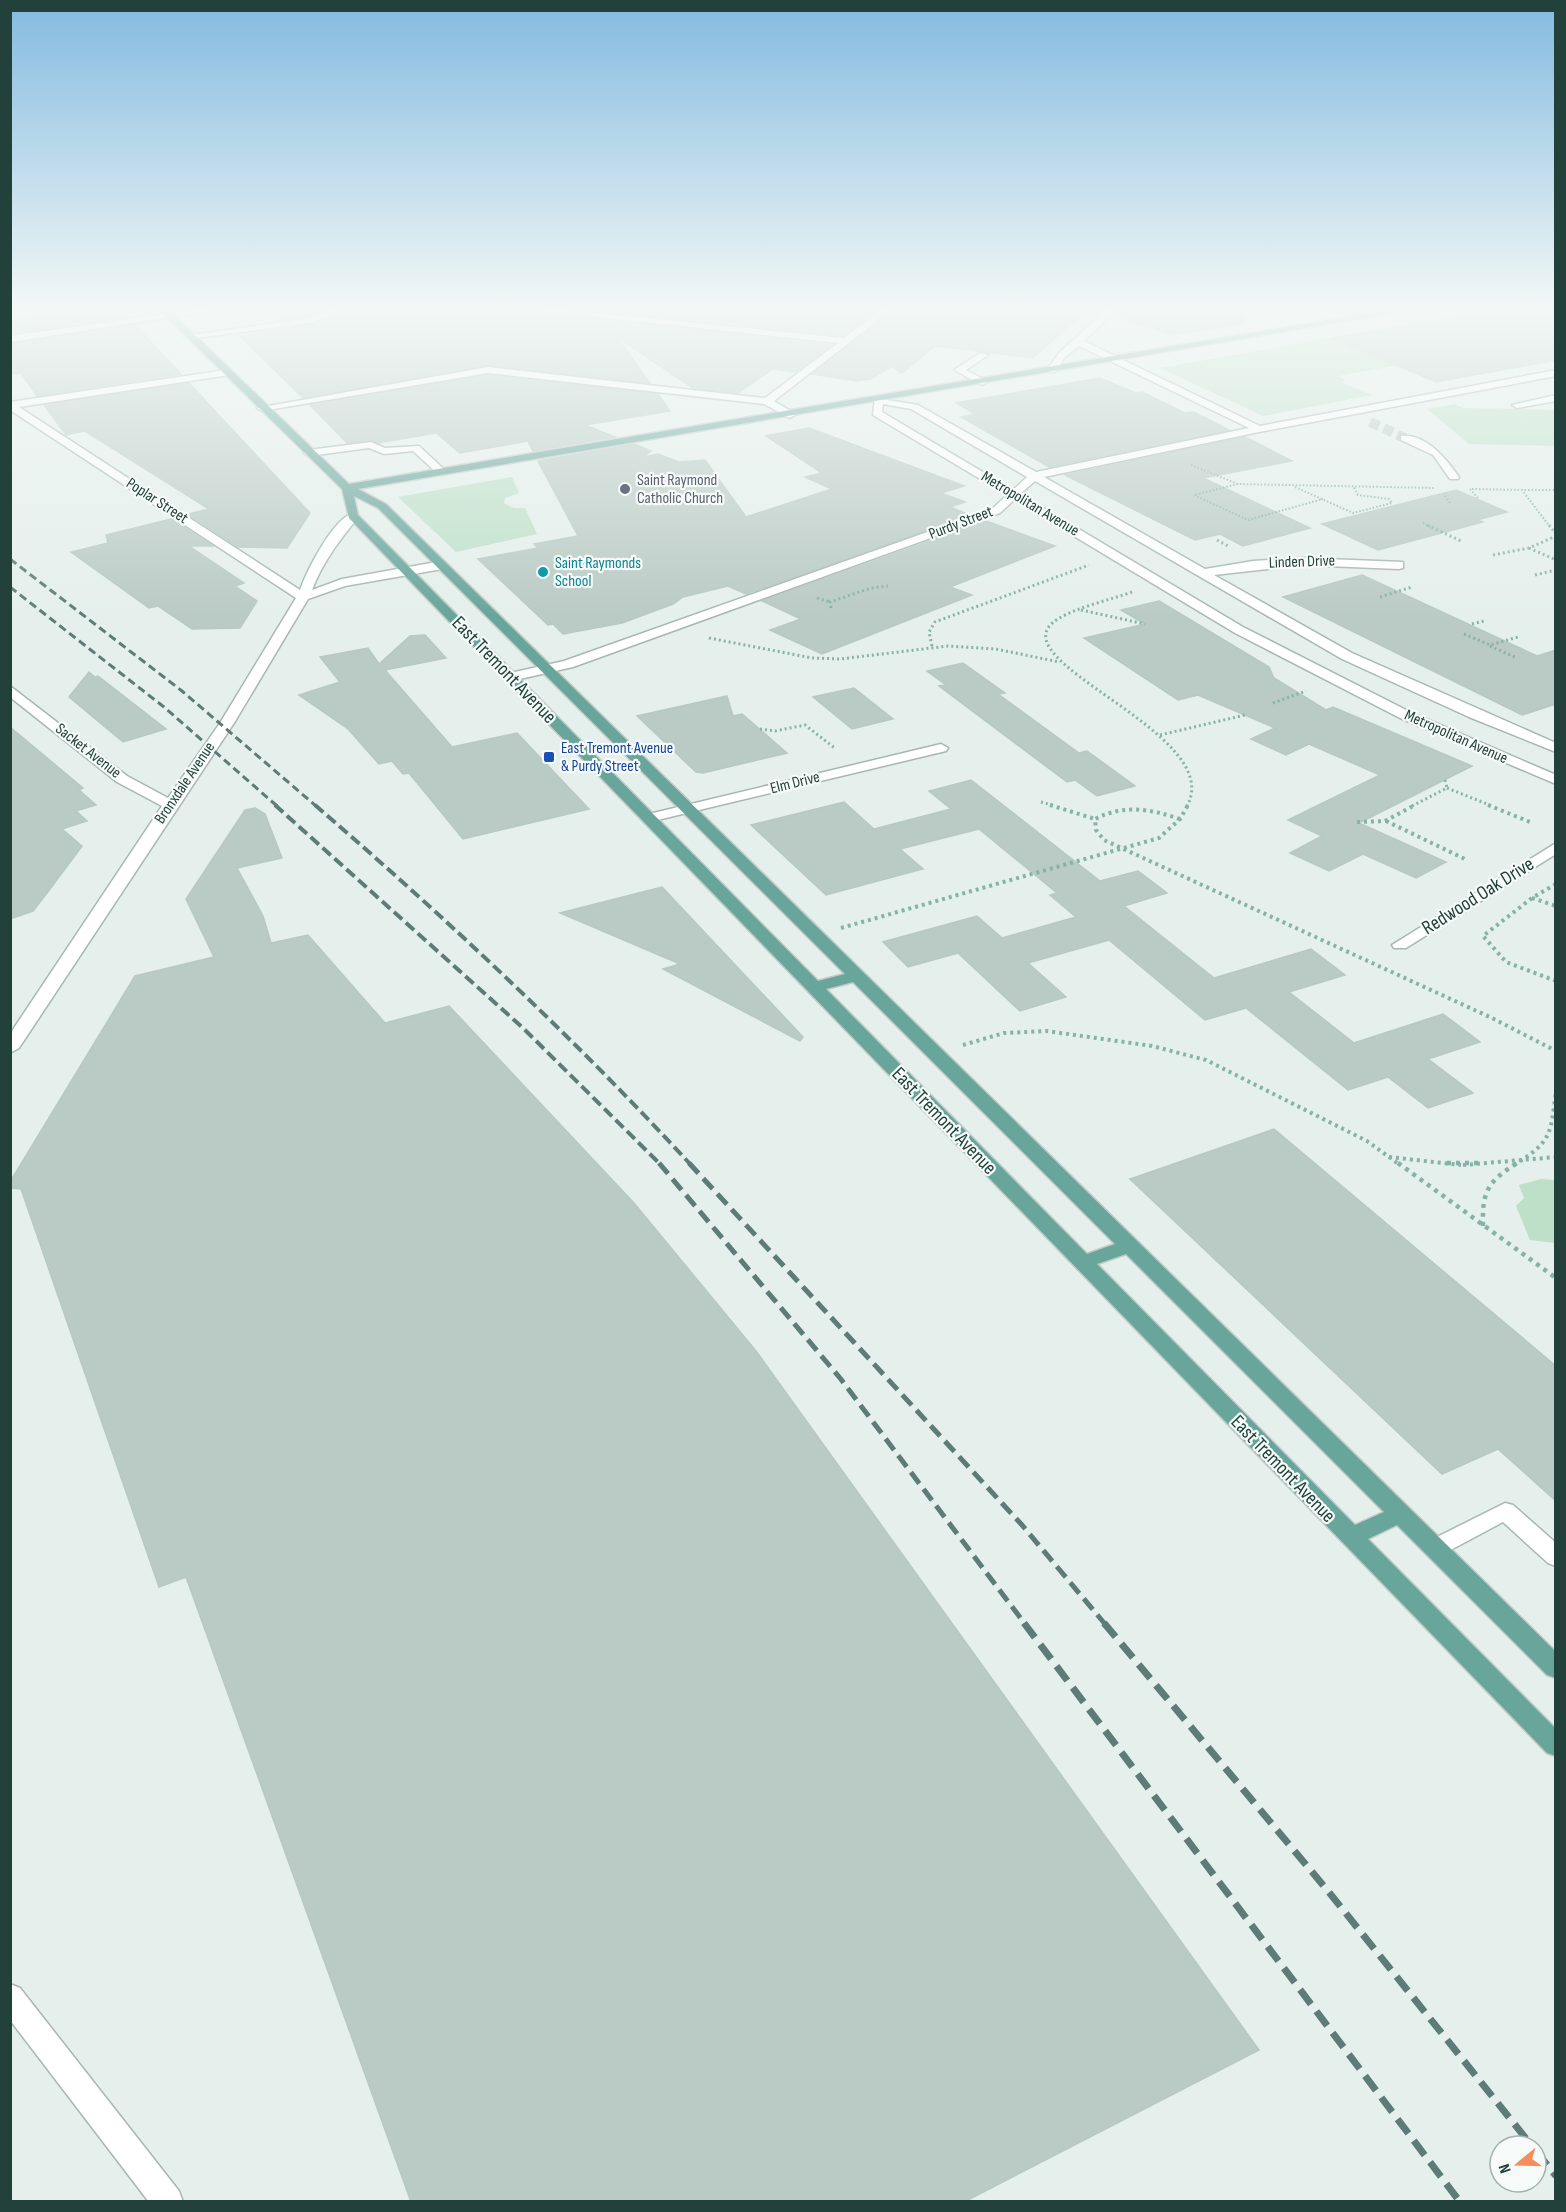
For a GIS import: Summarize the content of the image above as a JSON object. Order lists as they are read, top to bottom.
{
  "streets": {
    "main road": ["East Tremont Avenue"],
    "street": [
      "Poplar Street",
      "Metropolitan Avenue",
      "Purdy Street",
      "Linden Drive",
      "Sacket Avenue",
      "Bronxdale Avenue",
      "Elm Drive",
      "Redwood Oak Drive"
    ]
  },
  "crossings": [
    ["Poplar Street", "Bronxdale Avenue"],
    ["Metropolitan Avenue", "Purdy Street"],
    ["Metropolitan Avenue", "Linden Drive"],
    ["Purdy Street", "East Tremont Avenue"],
    ["East Tremont Avenue", "Bronxdale Avenue"],
    ["East Tremont Avenue", "Elm Drive"],
    ["Sacket Avenue", "Bronxdale Avenue"]
  ],
  "places": {
    "other": ["Saint Raymond Catholic Church", "Saint Raymonds School"],
    "transit": ["East Tremont Avenue & Purdy Street"]
  },
  "north": "left"
}
